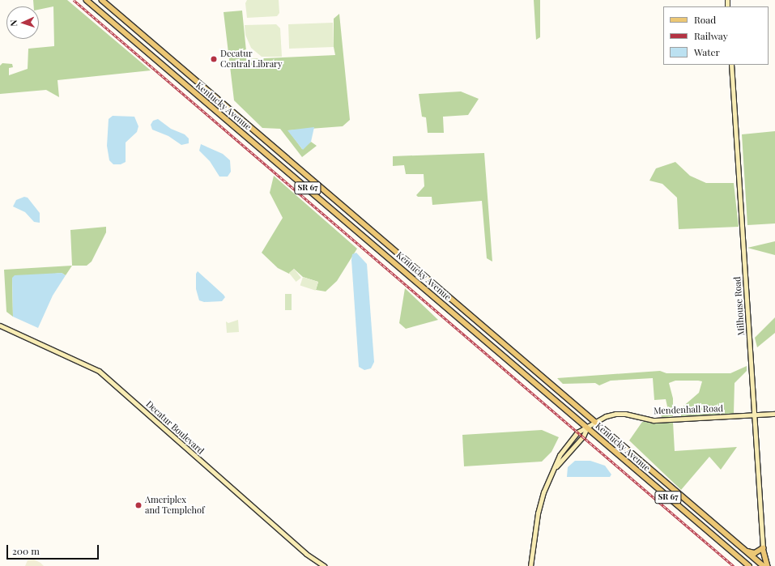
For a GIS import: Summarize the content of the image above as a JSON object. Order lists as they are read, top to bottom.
{
  "streets": {
    "main road": ["Kentucky Avenue", "SR 67"],
    "street": ["Milhouse Road", "Mendenhall Road", "Decatur Boulevard"]
  },
  "crossings": [
    ["Kentucky Avenue", "Mendenhall Road"],
    ["Milhouse Road", "Mendenhall Road"]
  ],
  "places": ["Decatur Central Library", "Ameriplex and Templehof"],
  "legend": ["Road", "Railway", "Water"],
  "scale_bar": "200 m",
  "north": "left"
}
